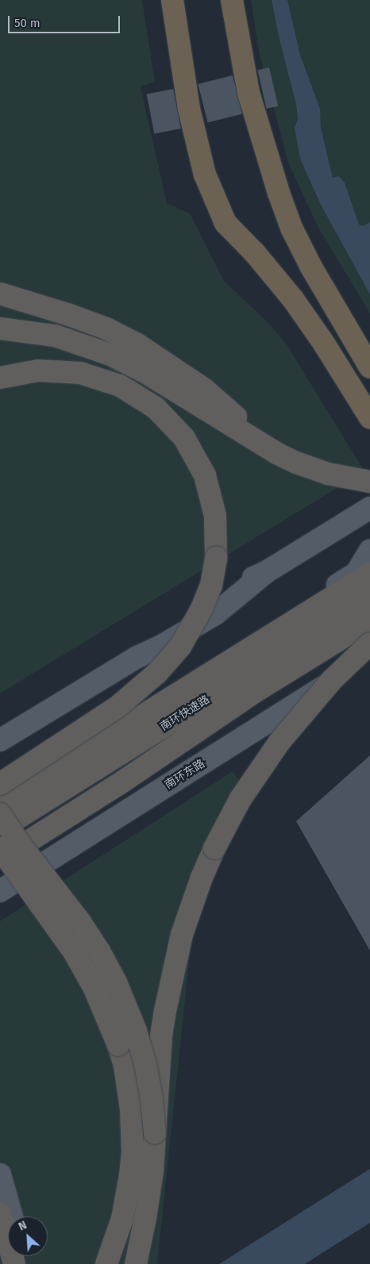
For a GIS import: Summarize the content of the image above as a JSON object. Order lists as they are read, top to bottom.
{
  "streets": {
    "highway": ["南环快速路"],
    "main road": ["南环东路"]
  },
  "scale_bar": "50 m",
  "north": "top left"
}
